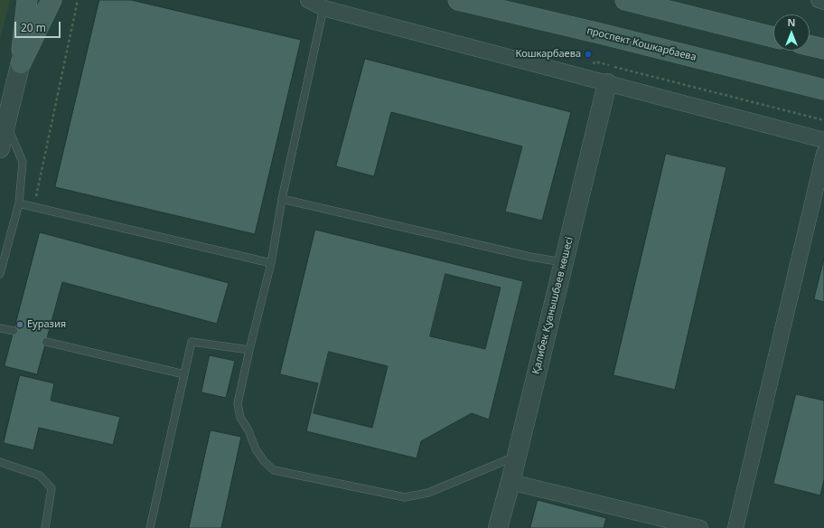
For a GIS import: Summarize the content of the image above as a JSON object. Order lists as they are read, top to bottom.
{
  "streets": {
    "main road": ["проспект Кошкарбаева"],
    "street": ["Қалибек Қуанышбаев көшесі"]
  },
  "places": ["Кошкарбаева", "Еуразия"],
  "scale_bar": "20 m",
  "north": "top"
}
